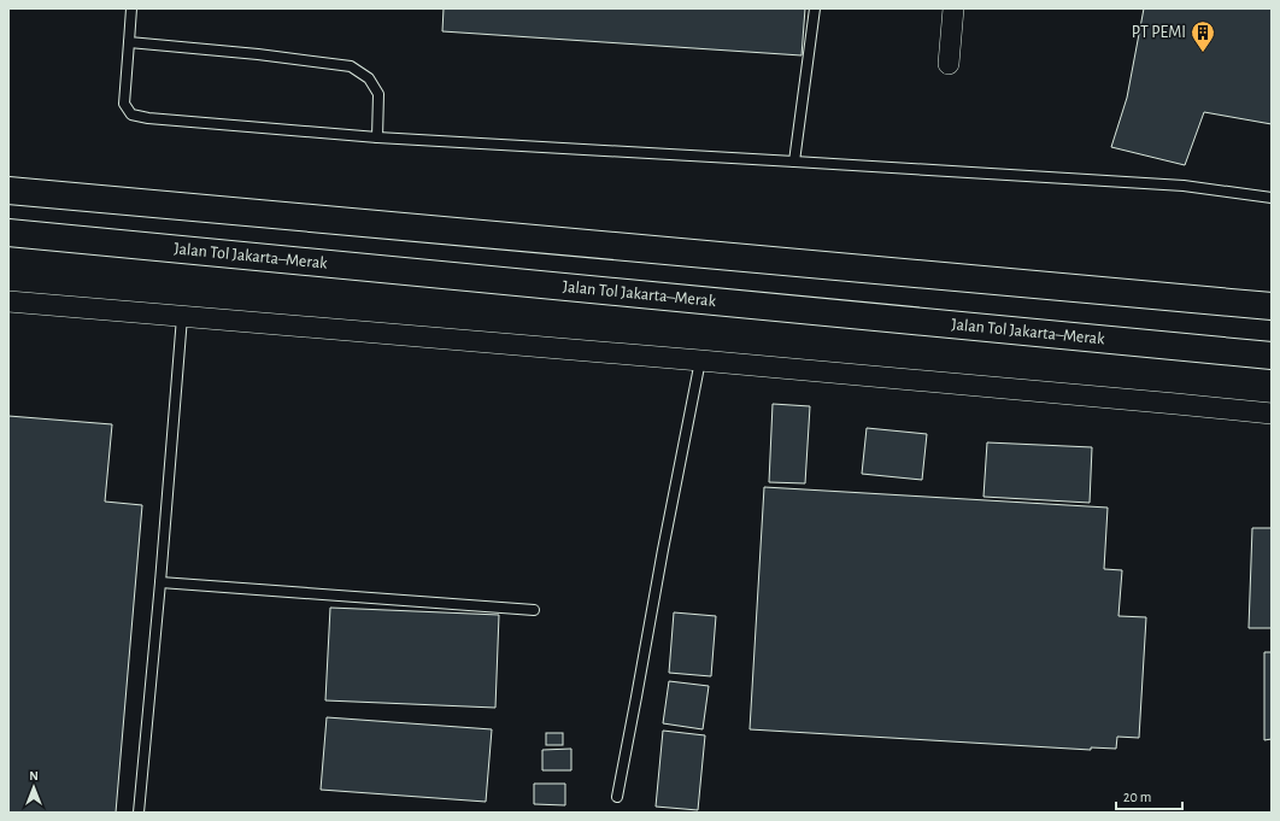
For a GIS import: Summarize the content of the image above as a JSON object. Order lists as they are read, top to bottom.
{
  "streets": {
    "highway": ["Jalan Tol Jakarta–Merak"]
  },
  "places": {
    "building": ["PT PEMI"]
  },
  "scale_bar": "20 m",
  "north": "top"
}
